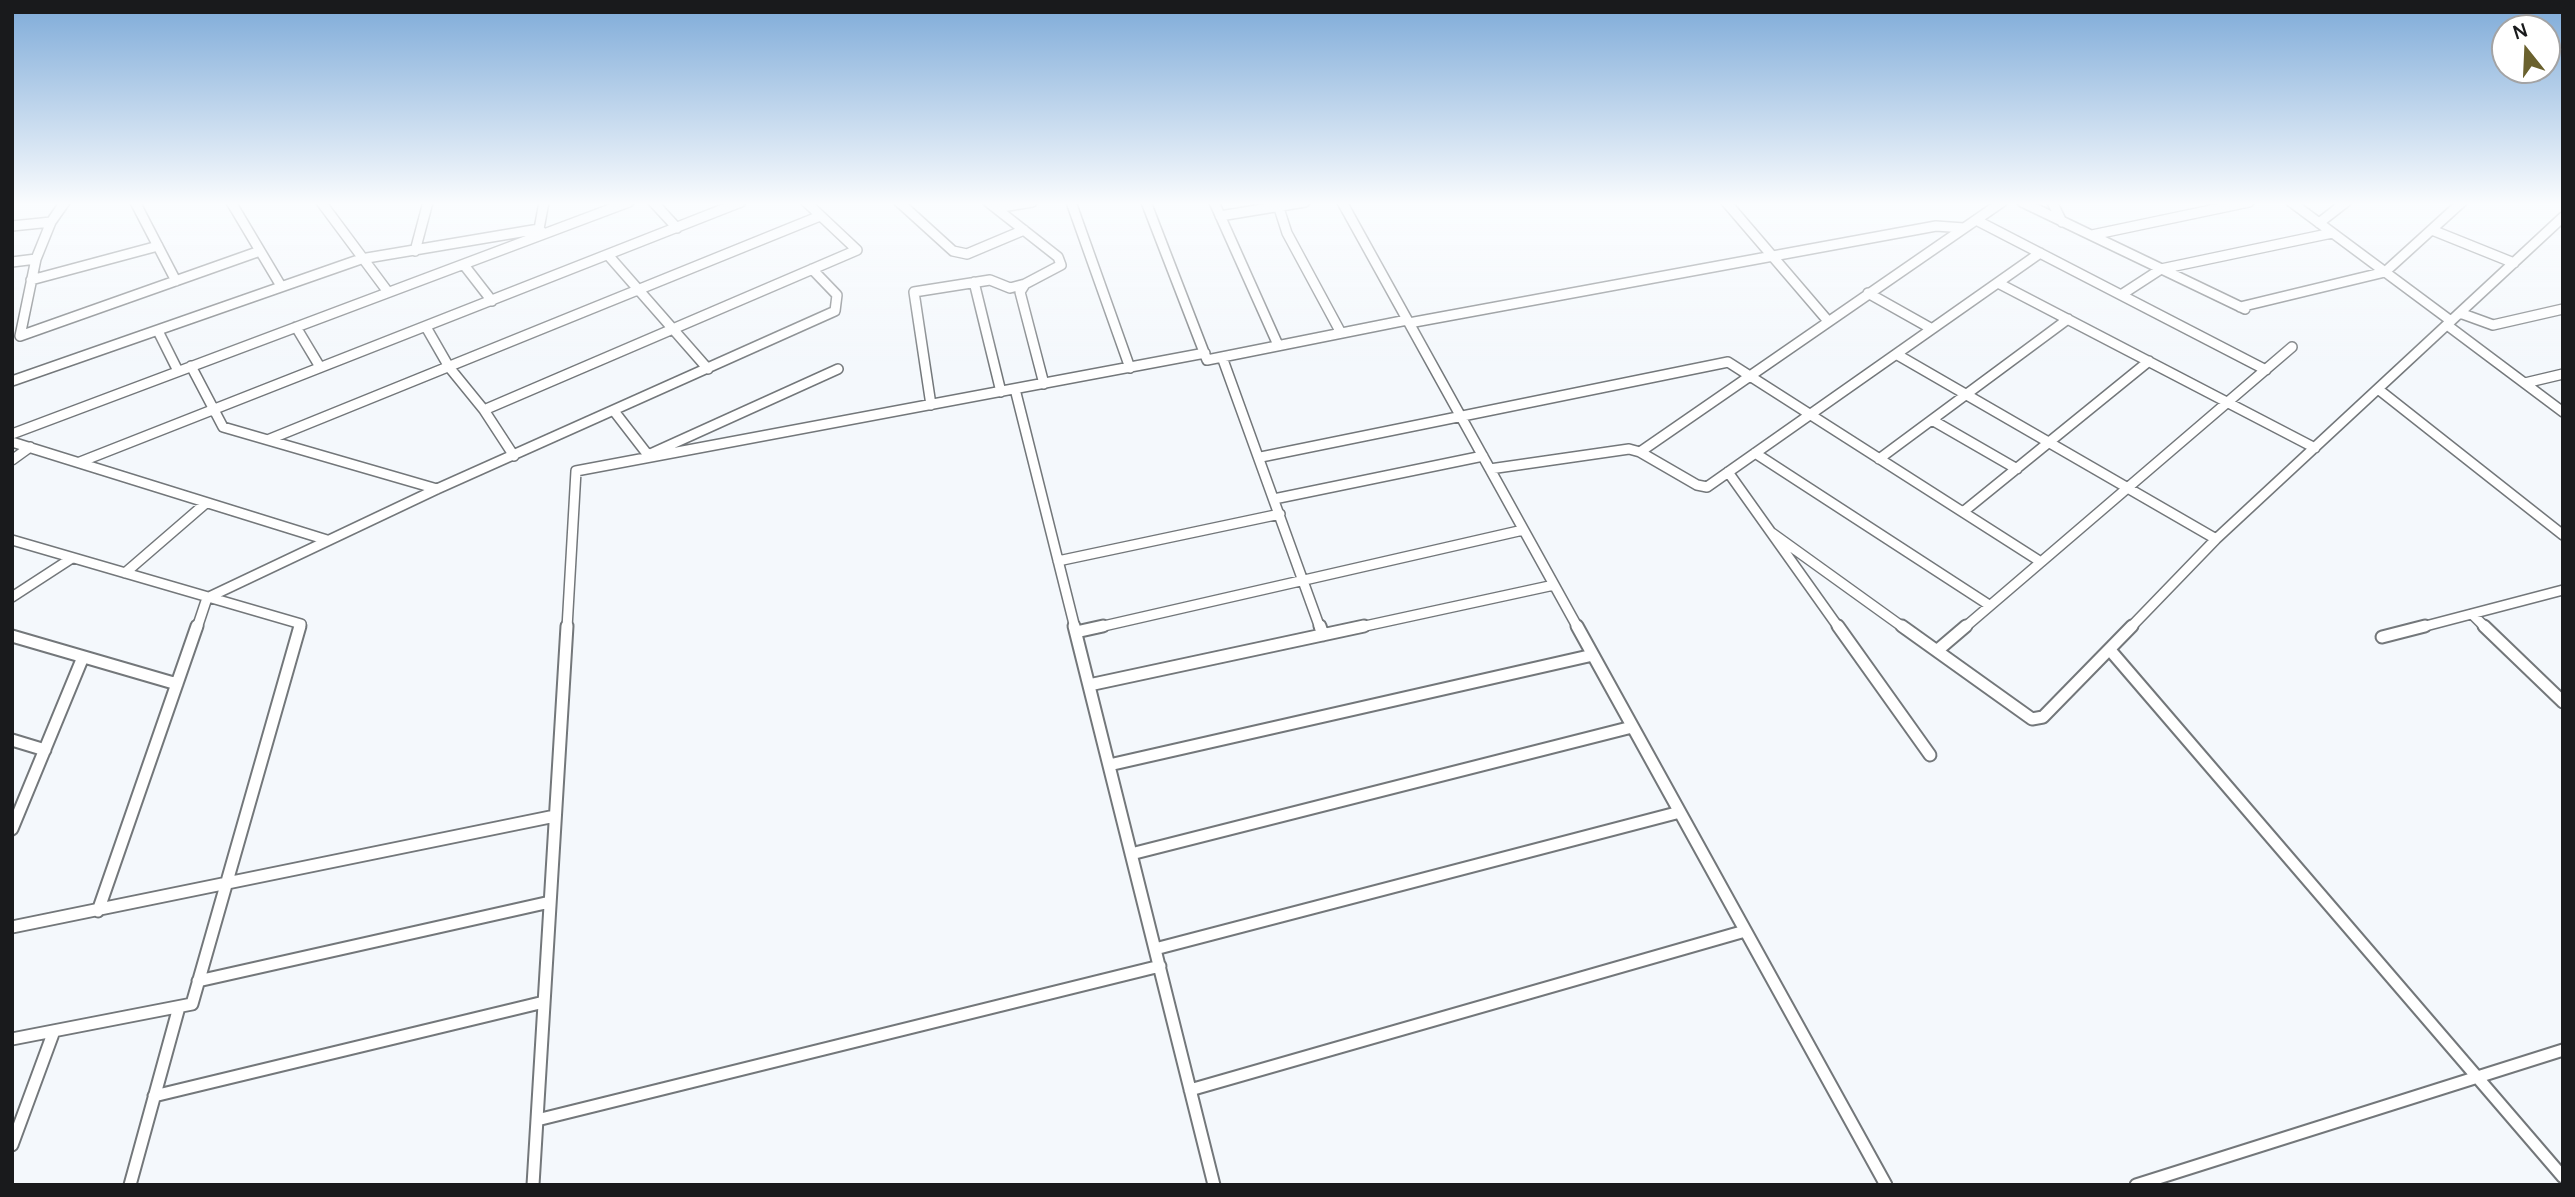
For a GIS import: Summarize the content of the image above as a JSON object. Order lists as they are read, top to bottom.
{
  "north": "top"
}
